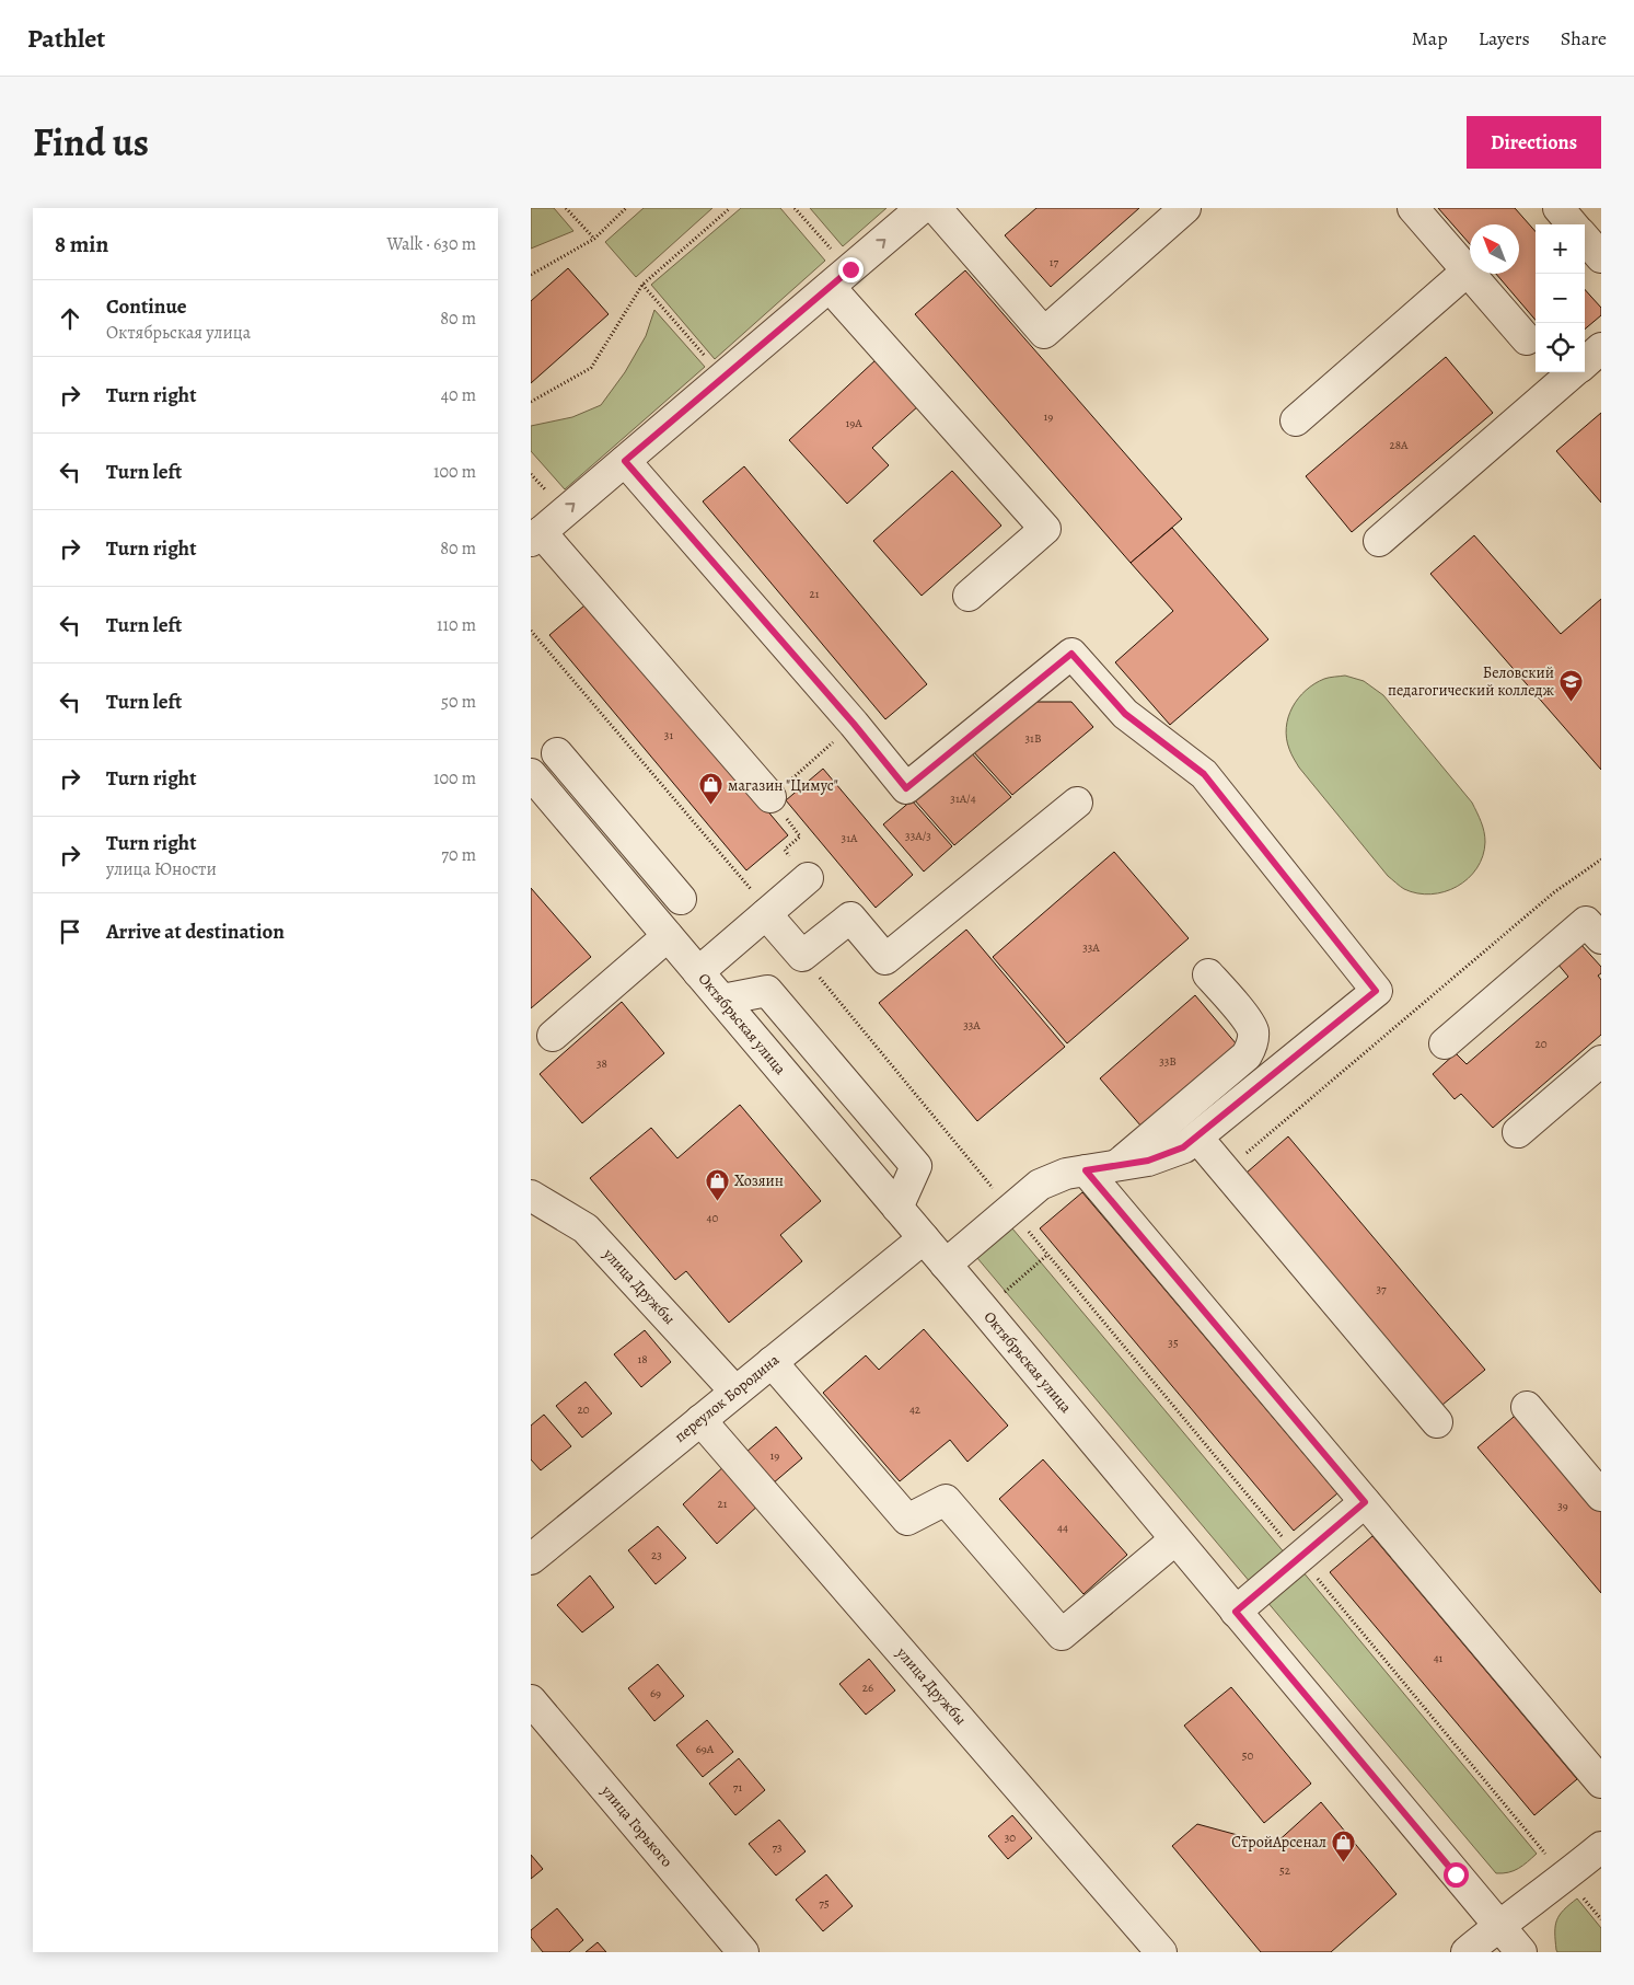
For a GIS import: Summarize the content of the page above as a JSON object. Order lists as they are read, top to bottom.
{
  "streets": {
    "street": [
      "Октябрьская улица",
      "улица Дружбы",
      "переулок Бородина",
      "улица Горького"
    ]
  },
  "crossings": [
    ["Октябрьская улица", "переулок Бородина"],
    ["улица Дружбы", "переулок Бородина"]
  ],
  "places": {
    "school or university": ["Беловский педагогический колледж"],
    "shop": ["магазин \"Цимус\"", "Хозяин", "СтройАрсенал"]
  },
  "house_numbers": [
    "17",
    "19",
    "19А",
    "28А",
    "21",
    "31",
    "31В",
    "31А/4",
    "33А/3",
    "31А",
    "33А",
    "33А",
    "20",
    "33В",
    "38",
    "40",
    "37",
    "35",
    "18",
    "20",
    "42",
    "19",
    "21",
    "39",
    "44",
    "23",
    "41",
    "26",
    "69",
    "69А",
    "50",
    "71",
    "30",
    "73",
    "52",
    "75"
  ],
  "north": "top left",
  "page": {
    "header": "Pathlet",
    "nav": ["Map", "Layers", "Share"],
    "title": "Find us",
    "buttons": "Directions",
    "heading": ["8 min", "Walk · 630 m"],
    "map_buttons": ["+", "−"],
    "list": [
      ["Continue", "Октябрьская улица", "80 m"],
      ["Turn right", "40 m"],
      ["Turn left", "100 m"],
      ["Turn right", "80 m"],
      ["Turn left", "110 m"],
      ["Turn left", "50 m"],
      ["Turn right", "100 m"],
      ["Turn right", "улица Юности", "70 m"],
      "Arrive at destination"
    ]
  }
}
